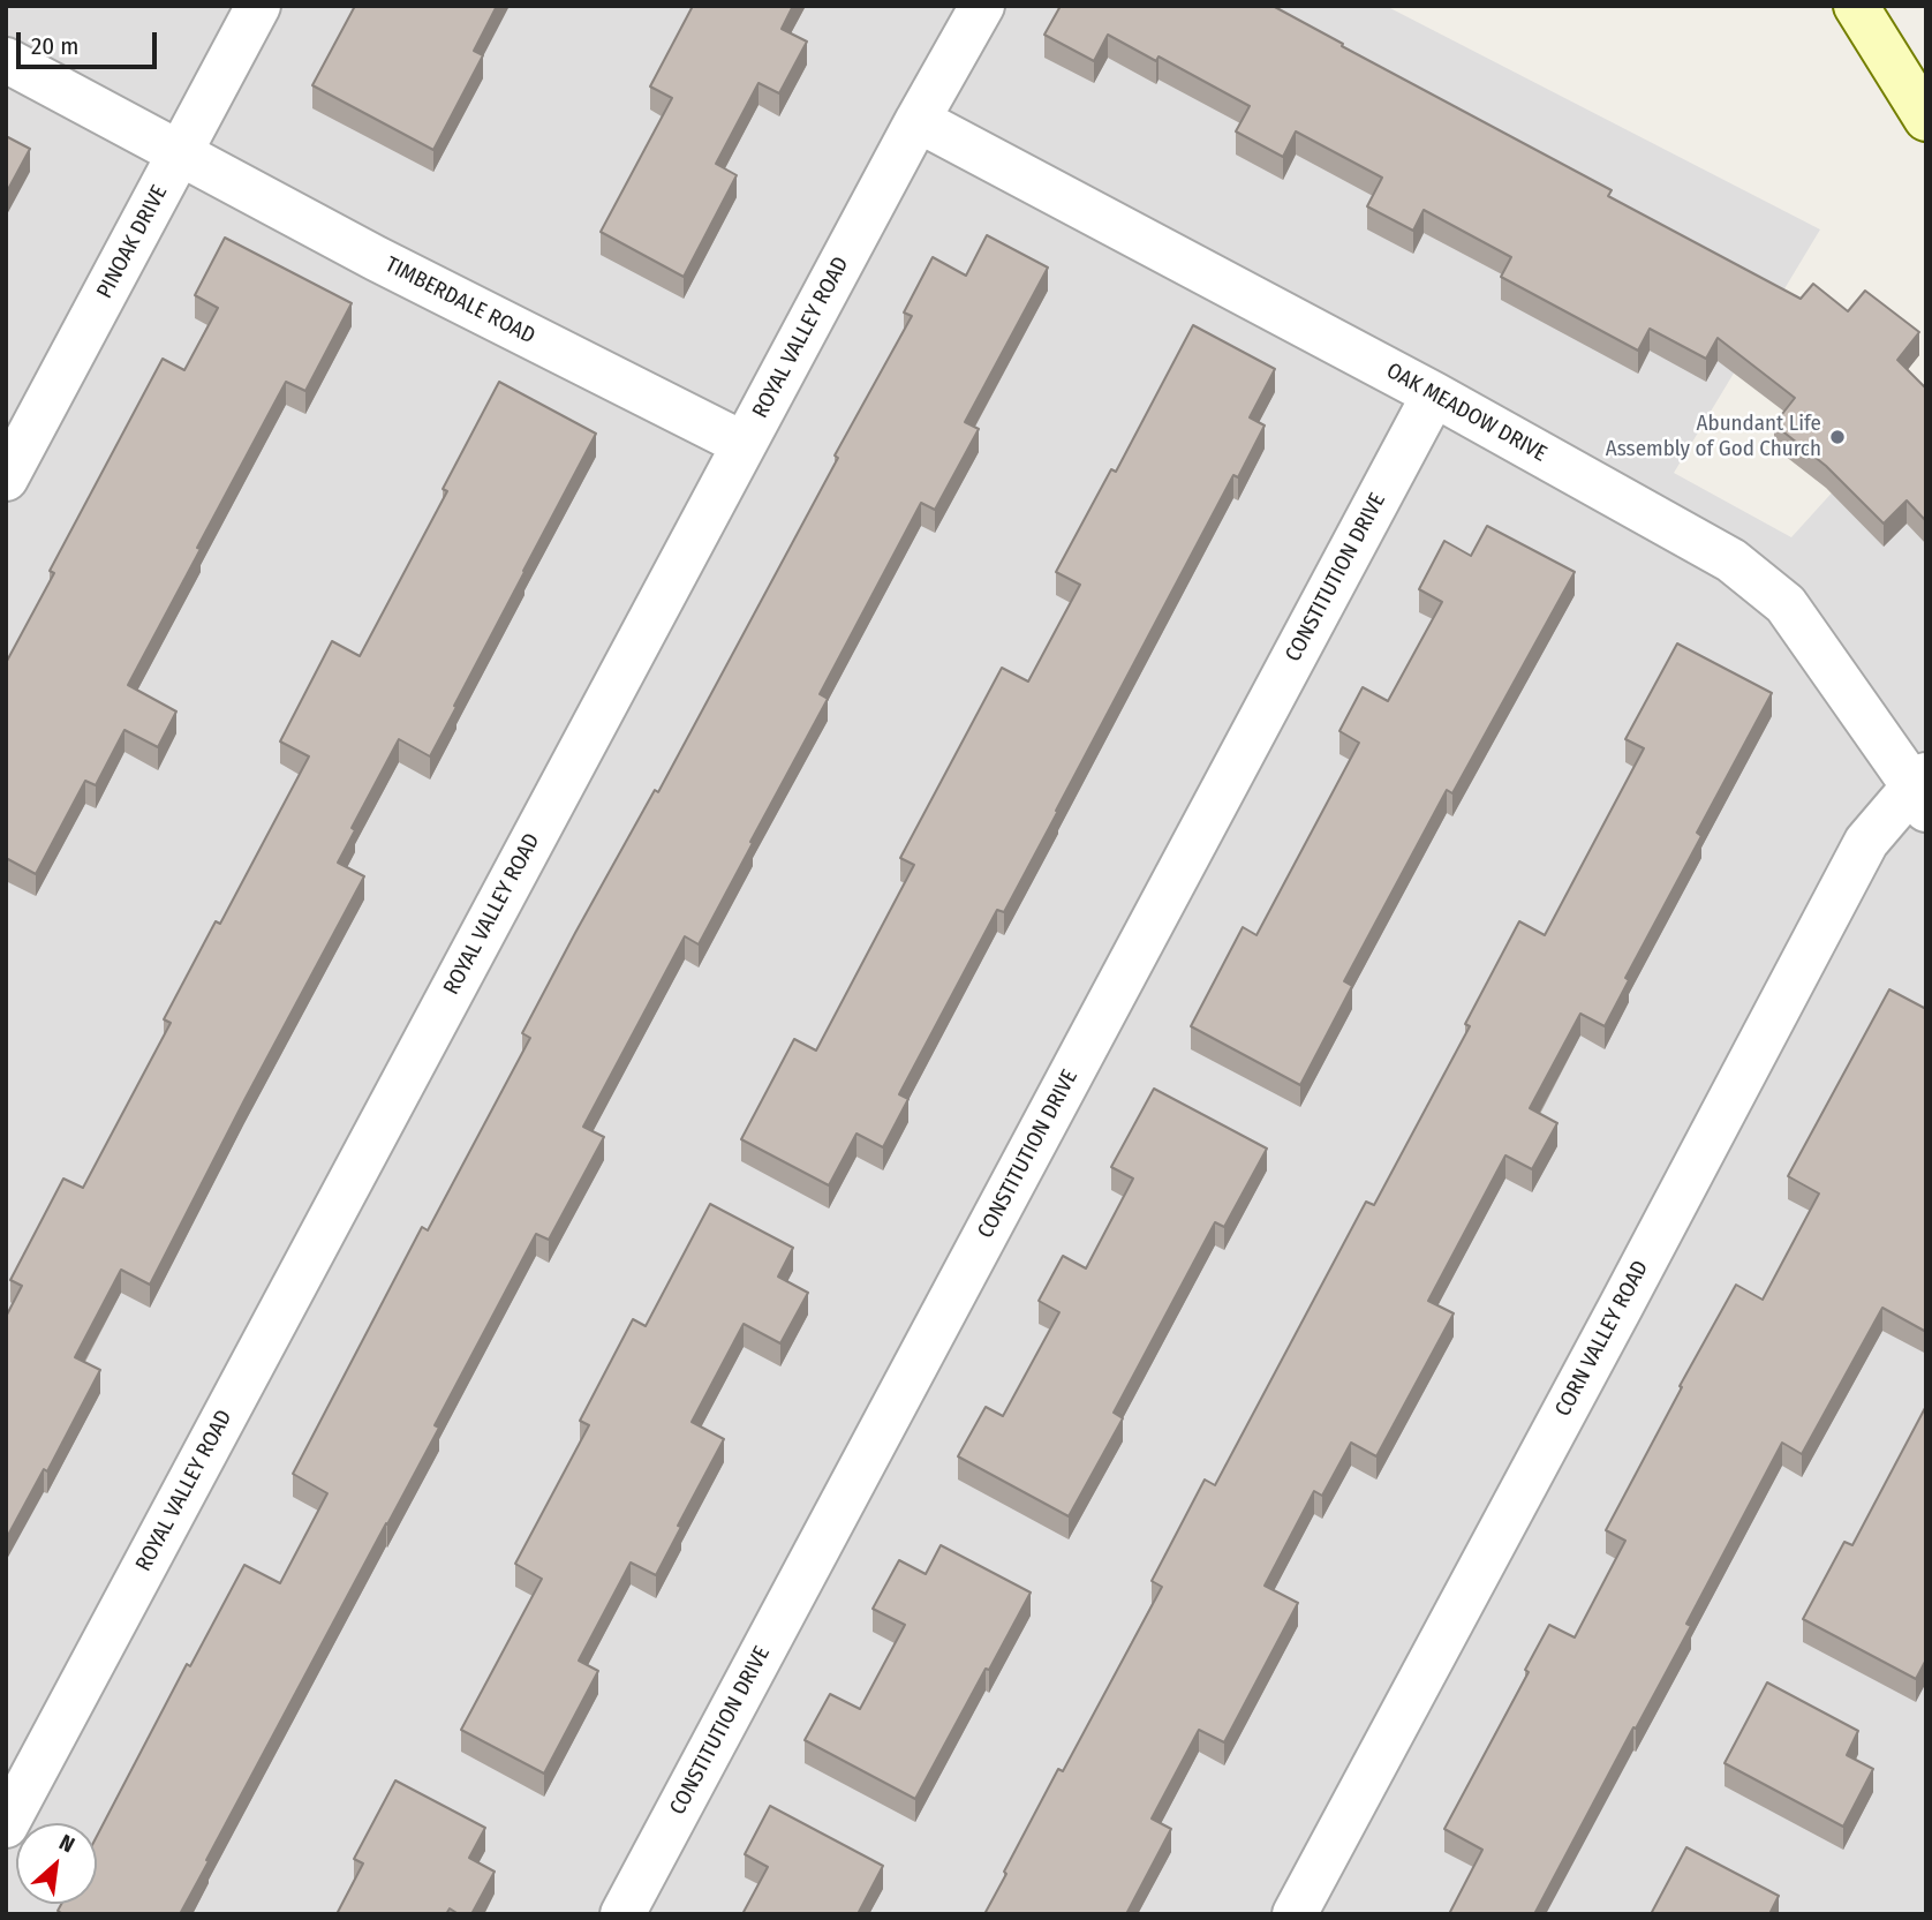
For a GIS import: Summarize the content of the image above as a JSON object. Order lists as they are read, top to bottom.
{
  "streets": {
    "street": [
      "PINOAK DRIVE",
      "TIMBERDALE ROAD",
      "ROYAL VALLEY ROAD",
      "OAK MEADOW DRIVE",
      "CONSTITUTION DRIVE",
      "CORN VALLEY ROAD"
    ]
  },
  "crossings": [
    ["PINOAK DRIVE", "TIMBERDALE ROAD"],
    ["TIMBERDALE ROAD", "ROYAL VALLEY ROAD"],
    ["ROYAL VALLEY ROAD", "OAK MEADOW DRIVE"],
    ["OAK MEADOW DRIVE", "CONSTITUTION DRIVE"],
    ["OAK MEADOW DRIVE", "CORN VALLEY ROAD"]
  ],
  "places": ["Abundant Life Assembly of God Church"],
  "scale_bar": "20 m",
  "north": "top right"
}
